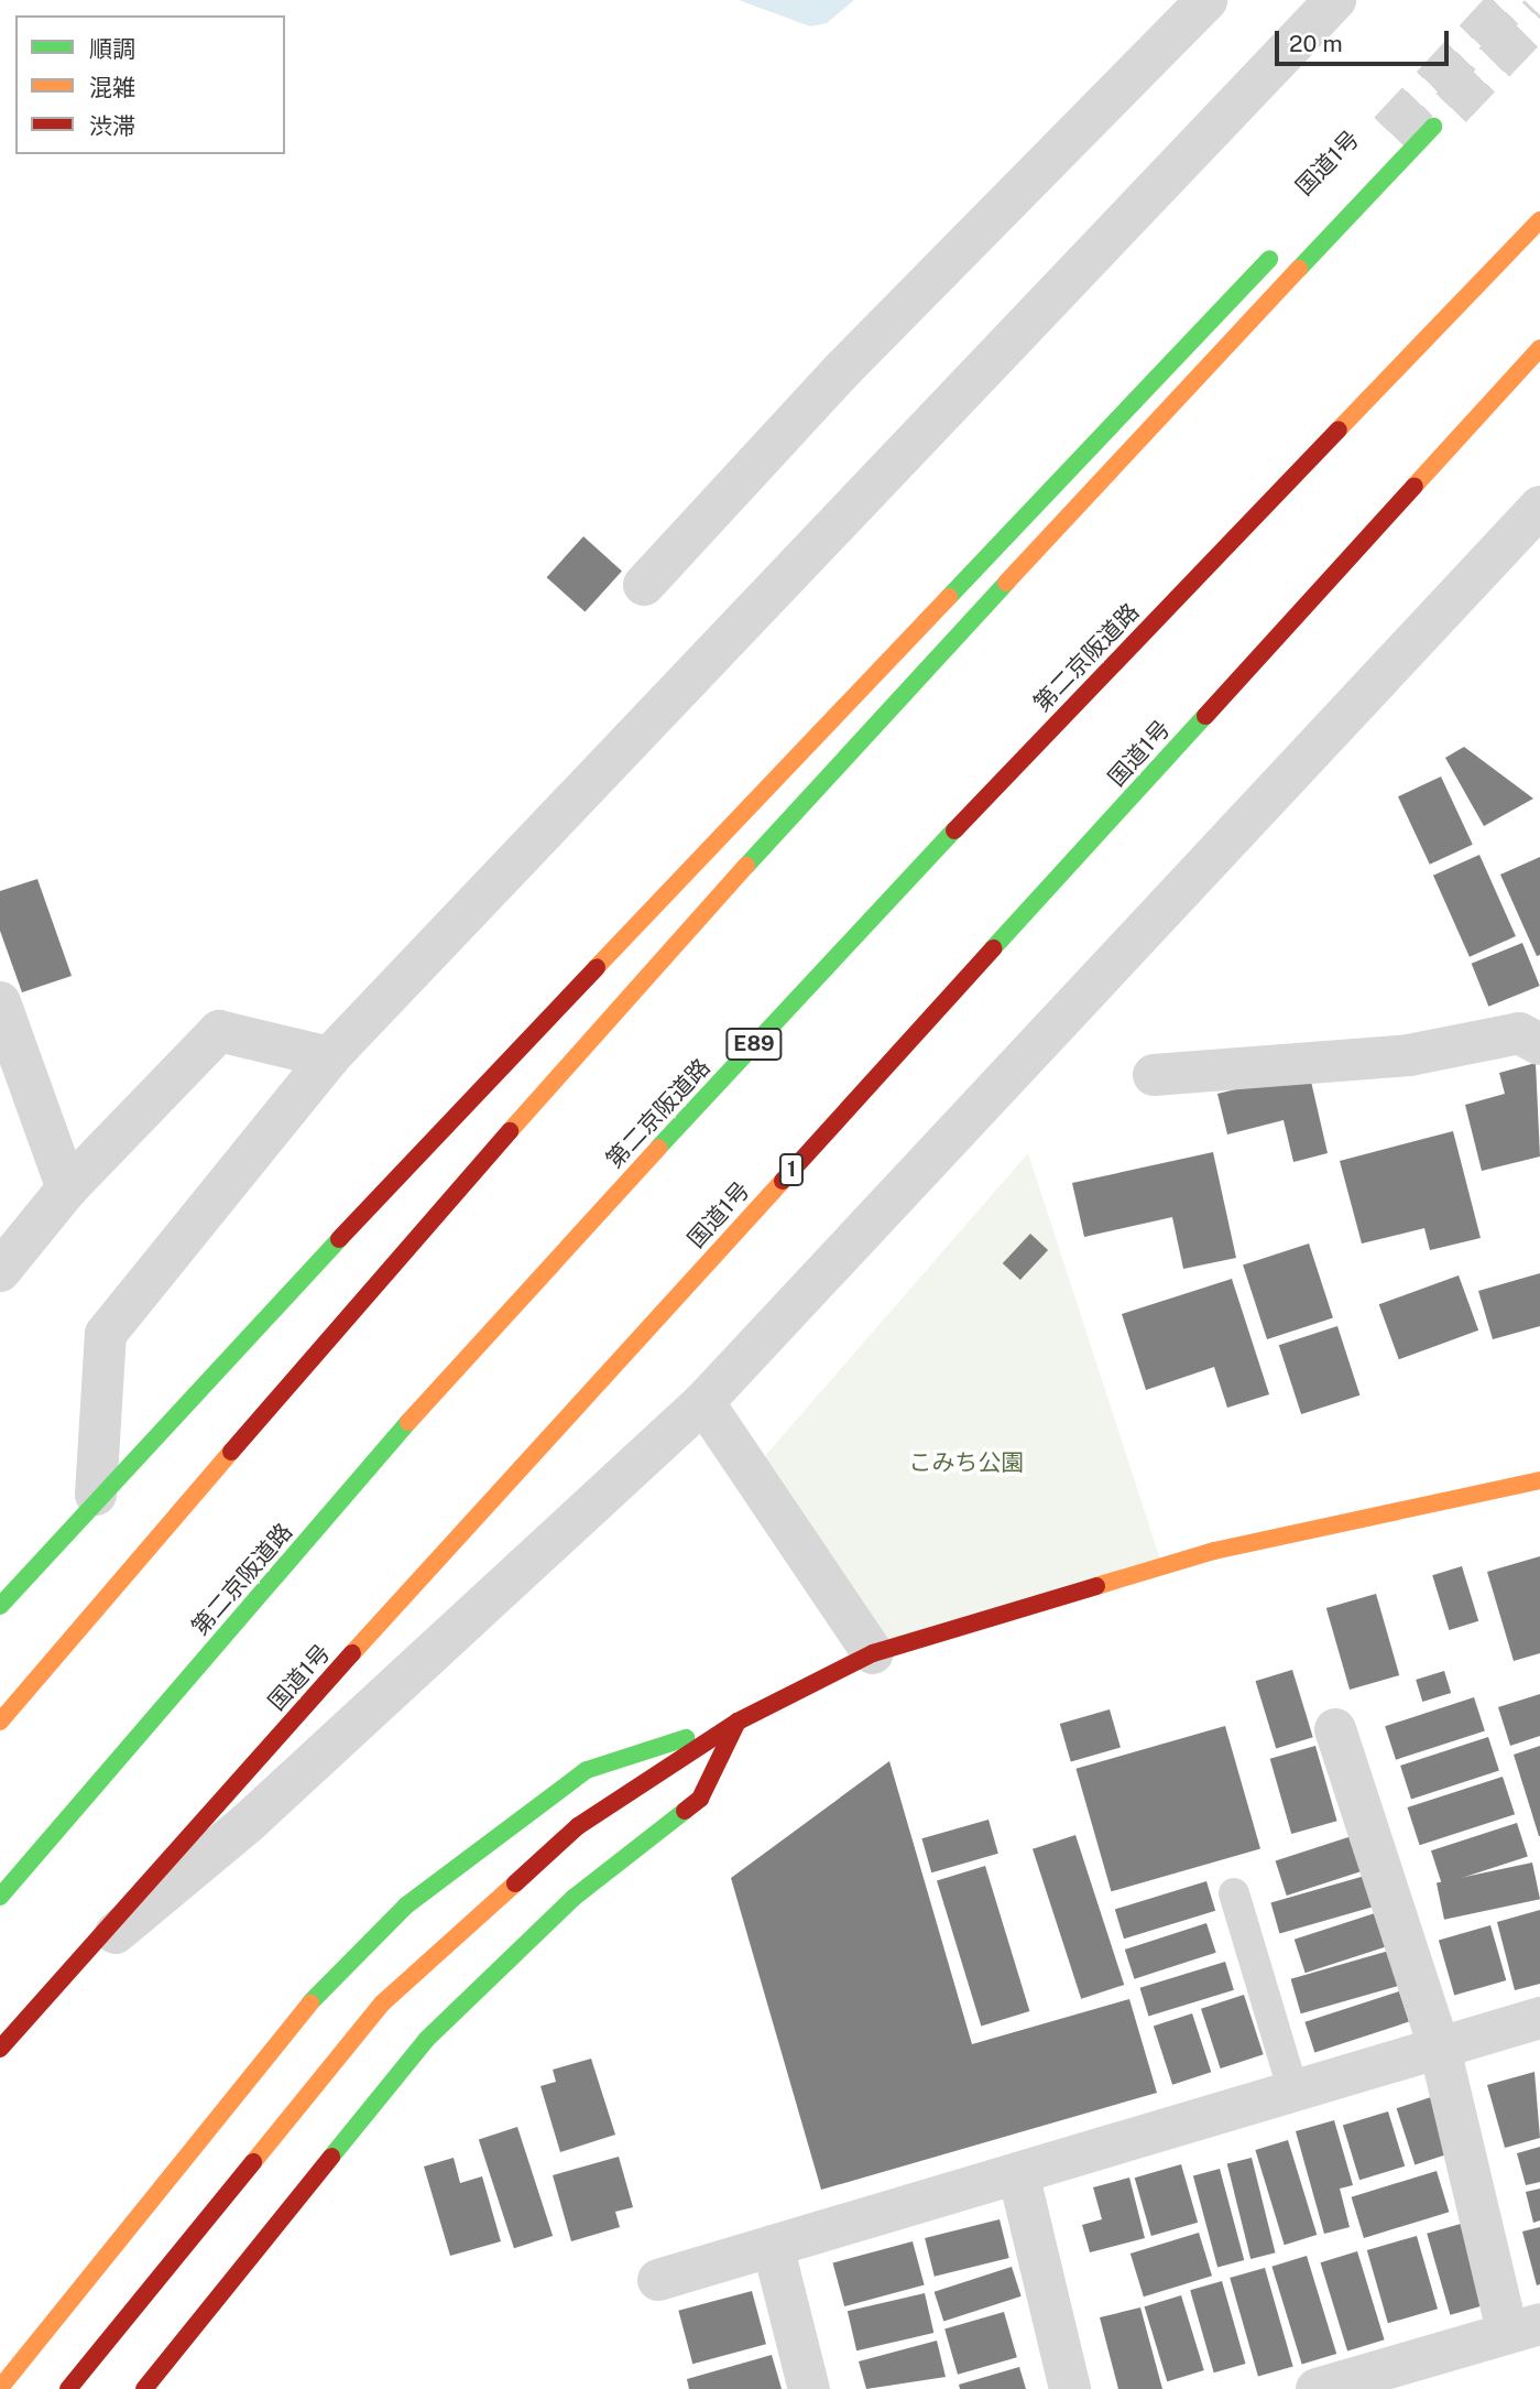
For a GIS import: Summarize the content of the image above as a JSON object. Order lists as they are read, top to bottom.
{
  "streets": {
    "main road": [
      "国道1号",
      "第二京阪道路",
      "E89",
      "1"
    ]
  },
  "parks": ["こみち公園"],
  "legend": ["順調", "混雑", "渋滞"],
  "scale_bar": "20 m"
}
